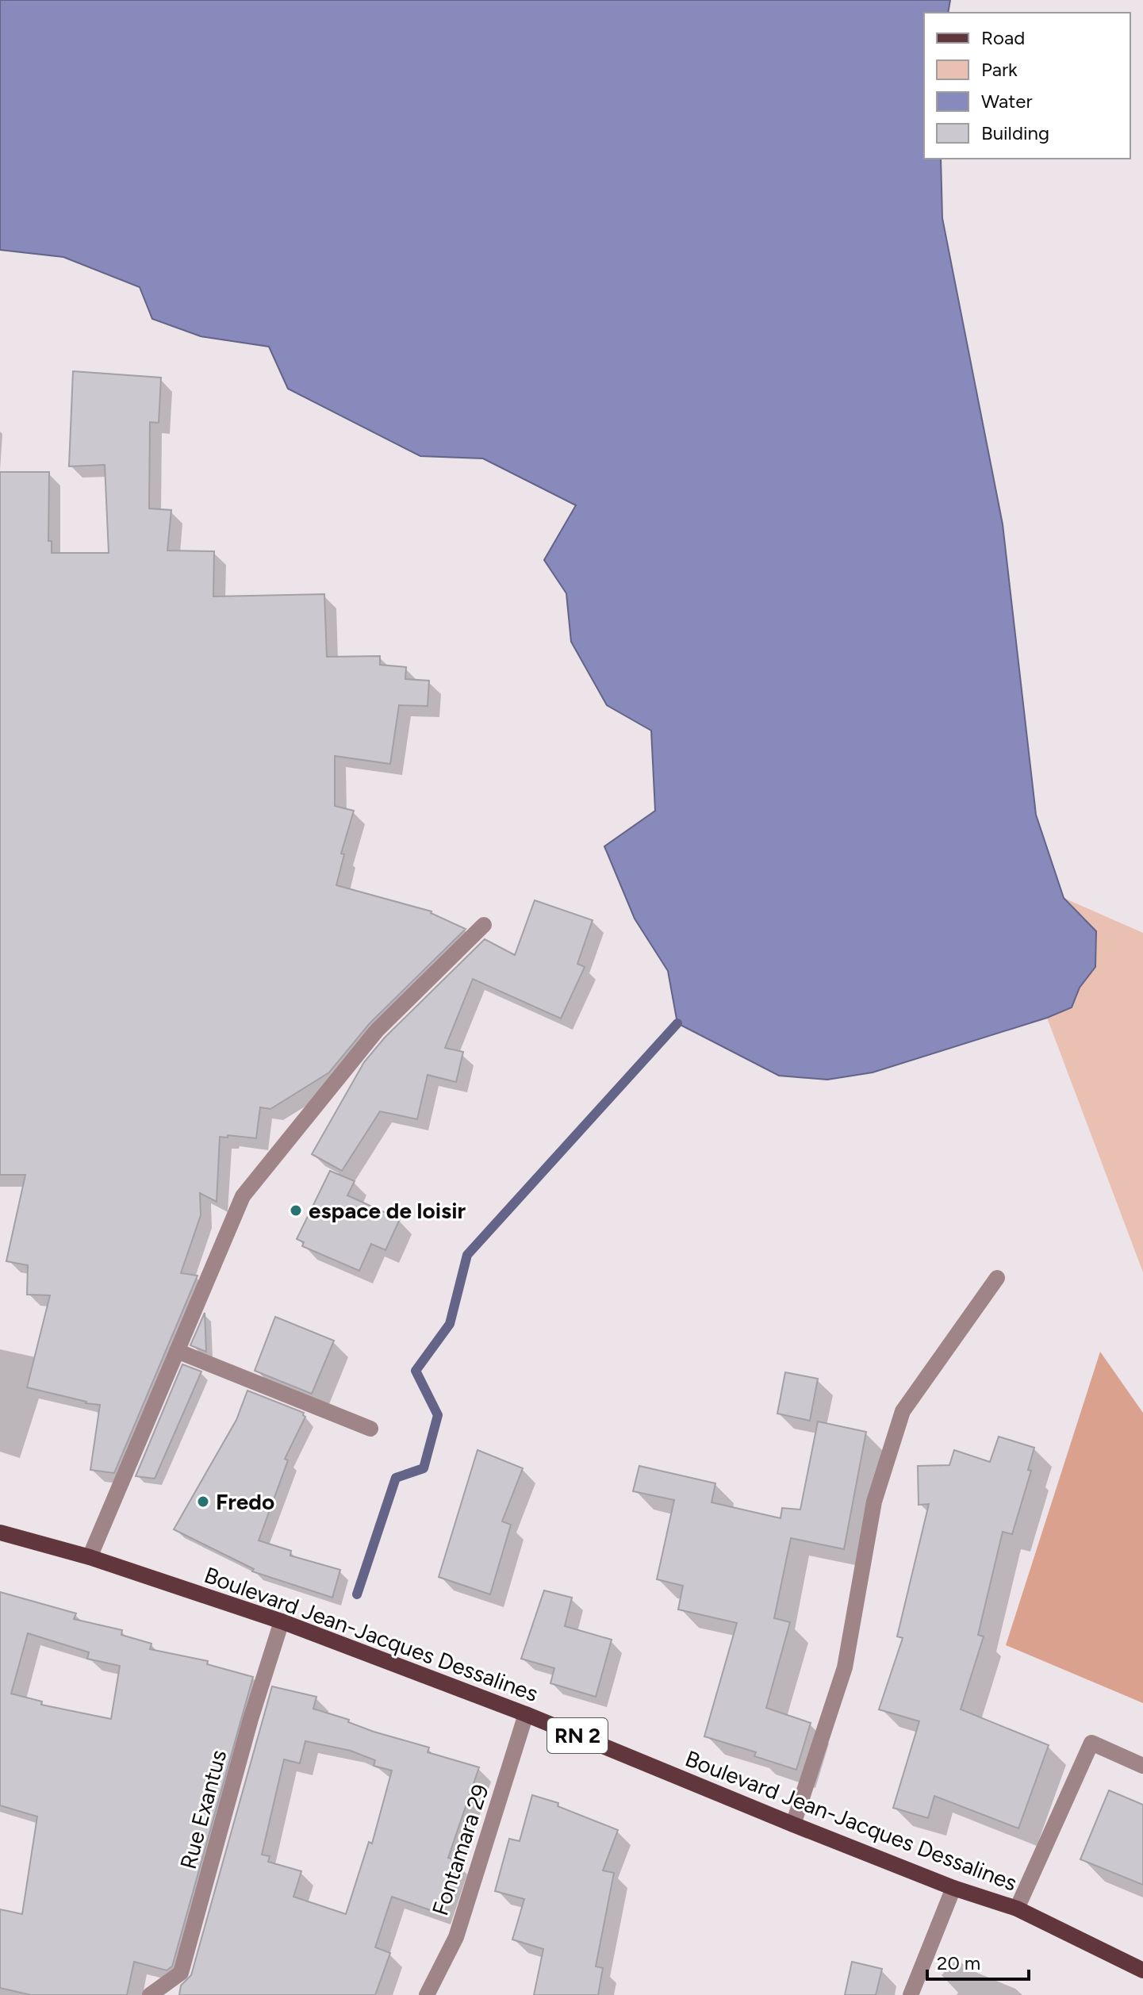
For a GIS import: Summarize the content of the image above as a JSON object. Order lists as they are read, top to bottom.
{
  "streets": {
    "main road": ["Boulevard Jean-Jacques Dessalines", "RN 2"],
    "street": ["Rue Exantus", "Fontamara 29"]
  },
  "crossings": [
    ["Boulevard Jean-Jacques Dessalines", "Rue Exantus"],
    ["Boulevard Jean-Jacques Dessalines", "Fontamara 29"]
  ],
  "places": ["espace de loisir", "Fredo"],
  "legend": [
    "Road",
    "Park",
    "Water",
    "Building"
  ],
  "scale_bar": "20 m"
}
